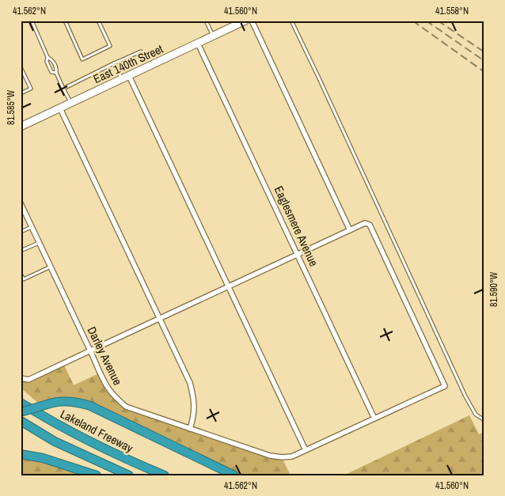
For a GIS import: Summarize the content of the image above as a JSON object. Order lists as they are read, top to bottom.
{
  "streets": {
    "highway": ["Lakeland Freeway"],
    "street": ["East 140th Street", "Eaglesmere Avenue", "Darley Avenue"]
  },
  "crossings": [
    ["East 140th Street", "Eaglesmere Avenue"],
    ["Eaglesmere Avenue", "Darley Avenue"]
  ],
  "coordinates": [
    "41.562°N",
    "41.560°N",
    "41.558°N",
    "81.585°W",
    "81.590°W"
  ]
}
